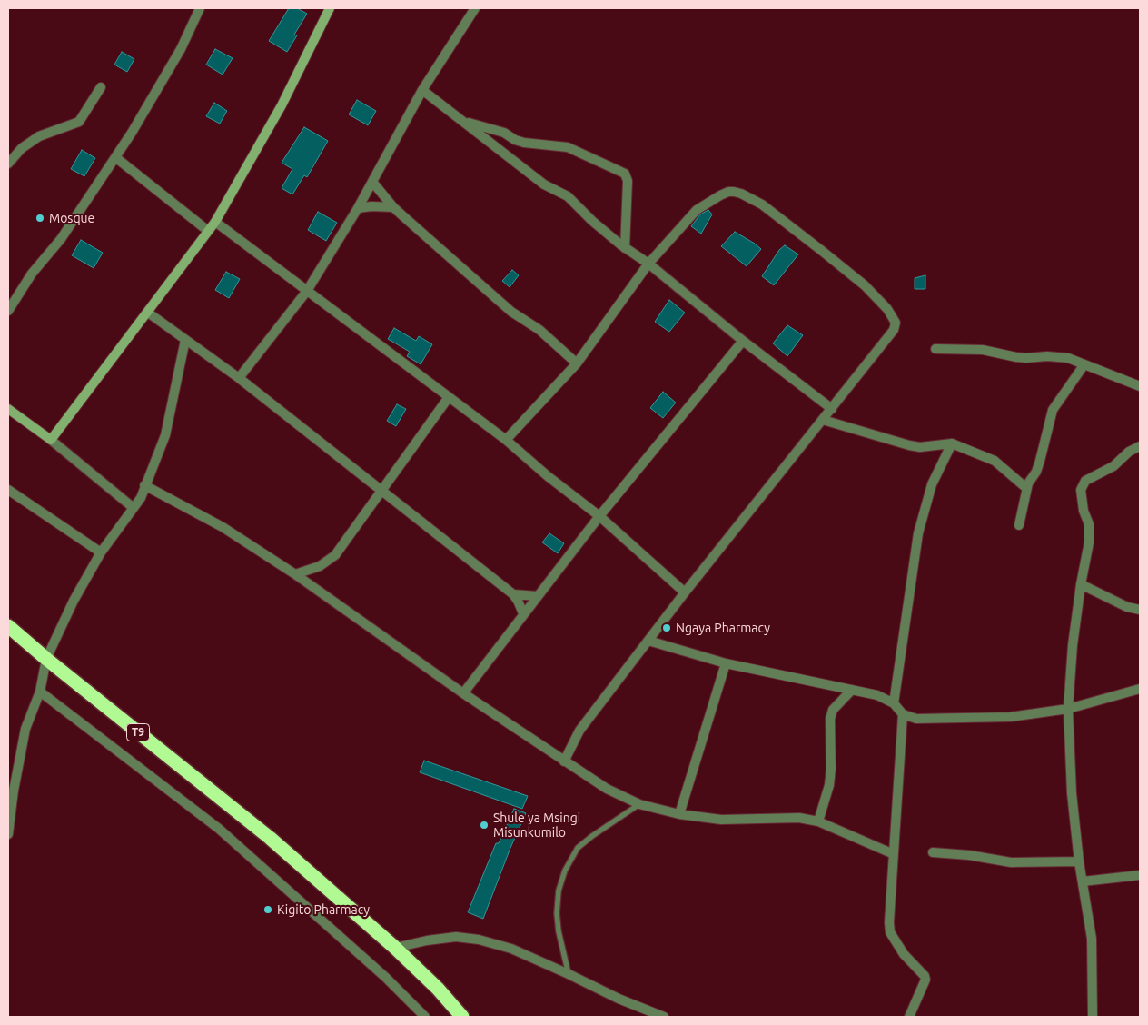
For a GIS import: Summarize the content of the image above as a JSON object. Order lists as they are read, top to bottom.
{
  "streets": {
    "highway": ["T9"]
  },
  "places": [
    "Mosque",
    "Ngaya Pharmacy",
    "Shule ya Msingi Misunkumilo",
    "Kigito Pharmacy"
  ]
}
